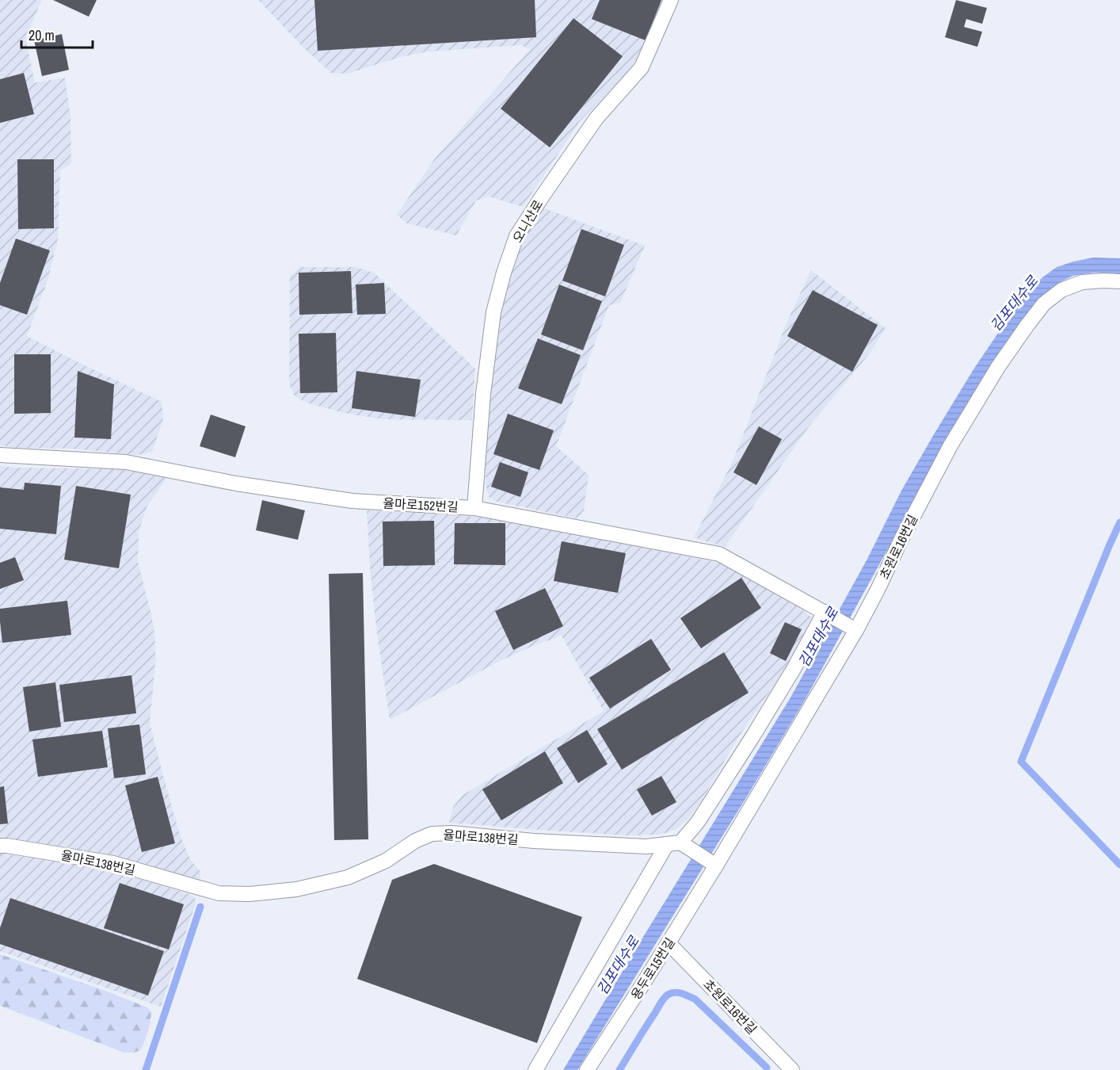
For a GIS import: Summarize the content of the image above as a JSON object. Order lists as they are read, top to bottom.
{
  "streets": {
    "lane": [
      "오니산로",
      "율마로152번길",
      "초원로16번길",
      "율마로138번길",
      "용두로15번길"
    ]
  },
  "crossings": [
    ["오니산로", "율마로152번길"],
    ["율마로152번길", "초원로16번길"],
    ["초원로16번길", "용두로15번길"]
  ],
  "water": ["김포대수로"],
  "scale_bar": "20 m"
}
